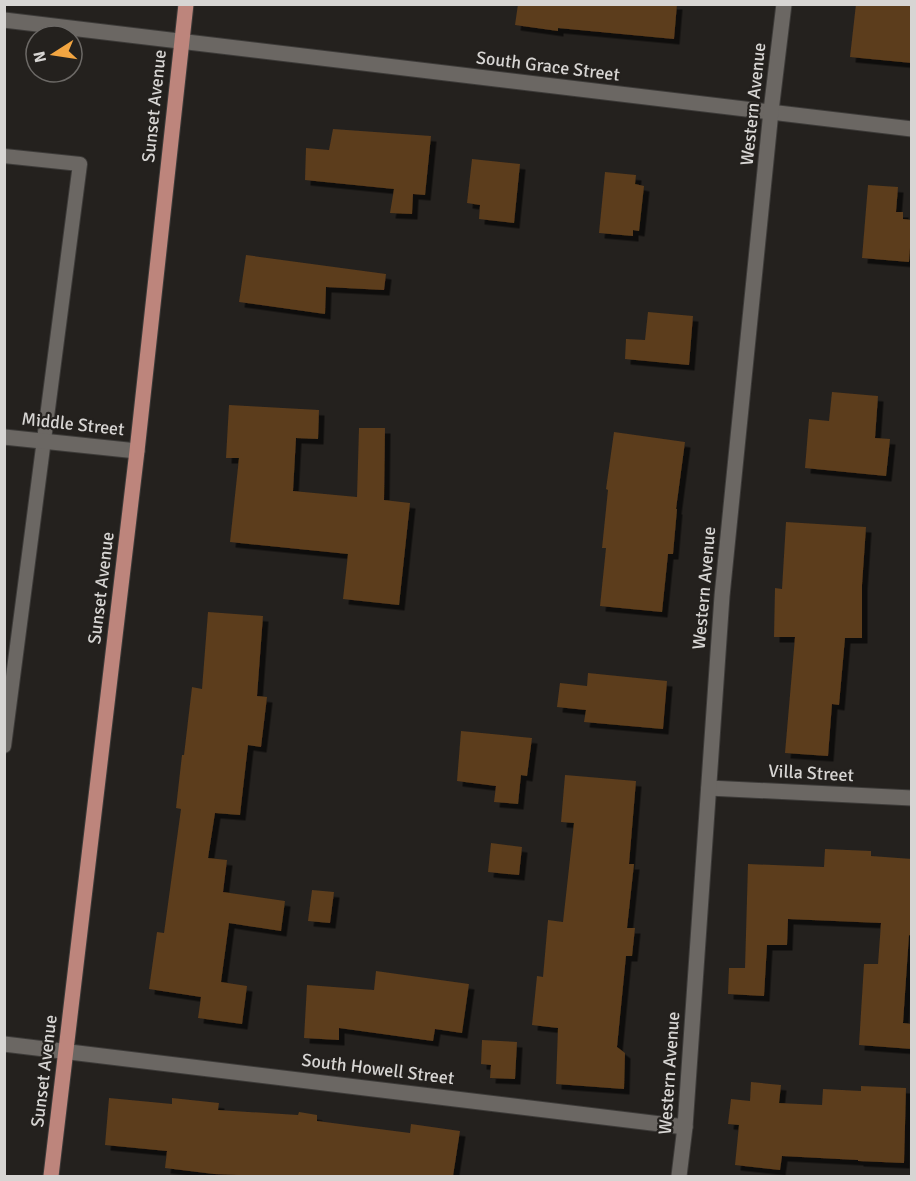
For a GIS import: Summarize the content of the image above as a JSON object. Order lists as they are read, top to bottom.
{
  "streets": {
    "main road": ["Sunset Avenue"],
    "street": [
      "South Grace Street",
      "Western Avenue",
      "Middle Street",
      "Villa Street",
      "South Howell Street"
    ]
  },
  "crossings": [
    ["South Grace Street", "Western Avenue"],
    ["South Grace Street", "Sunset Avenue"],
    ["Western Avenue", "Villa Street"],
    ["Western Avenue", "South Howell Street"],
    ["Sunset Avenue", "Middle Street"],
    ["Sunset Avenue", "South Howell Street"]
  ],
  "north": "left"
}
